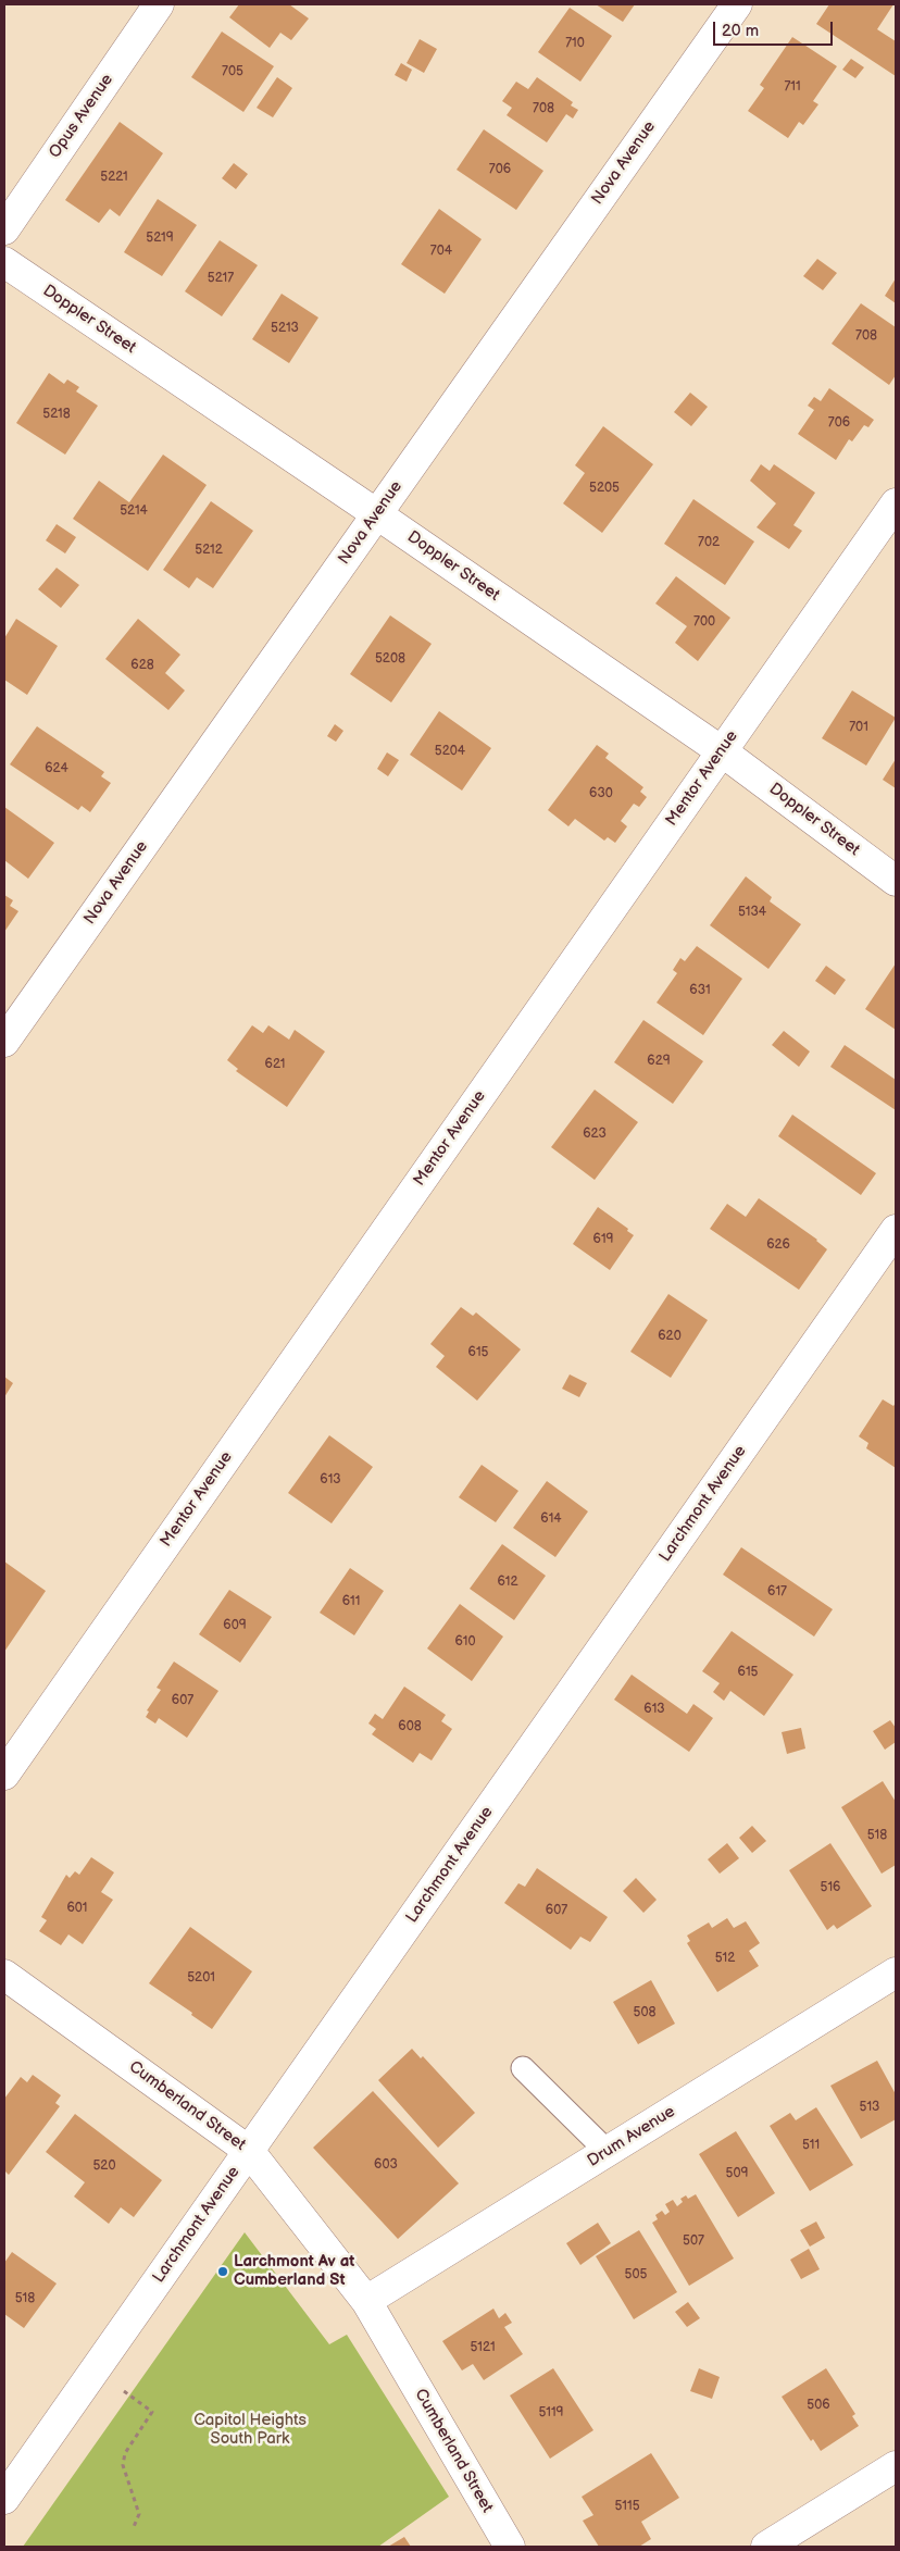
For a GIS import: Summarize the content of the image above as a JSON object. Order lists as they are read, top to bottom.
{
  "streets": {
    "street": [
      "Opus Avenue",
      "Nova Avenue",
      "Doppler Street",
      "Mentor Avenue",
      "Larchmont Avenue",
      "Cumberland Street",
      "Drum Avenue"
    ]
  },
  "crossings": [
    ["Nova Avenue", "Doppler Street"],
    ["Doppler Street", "Mentor Avenue"],
    ["Larchmont Avenue", "Cumberland Street"],
    ["Cumberland Street", "Drum Avenue"]
  ],
  "parks": ["Capitol Heights South Park"],
  "places": ["Larchmont Av at Cumberland St"],
  "house_numbers": [
    "710",
    "705",
    "711",
    "708",
    "706",
    "5221",
    "5219",
    "704",
    "5217",
    "5213",
    "708",
    "5218",
    "706",
    "5205",
    "5214",
    "702",
    "5212",
    "700",
    "5208",
    "628",
    "701",
    "5204",
    "624",
    "630",
    "5134",
    "631",
    "629",
    "621",
    "623",
    "619",
    "626",
    "620",
    "615",
    "613",
    "614",
    "612",
    "617",
    "611",
    "609",
    "610",
    "615",
    "607",
    "613",
    "608",
    "518",
    "516",
    "601",
    "607",
    "512",
    "5201",
    "508",
    "513",
    "511",
    "603",
    "520",
    "509",
    "507",
    "505",
    "518",
    "5121",
    "506",
    "5119",
    "5115"
  ],
  "scale_bar": "20 m"
}
